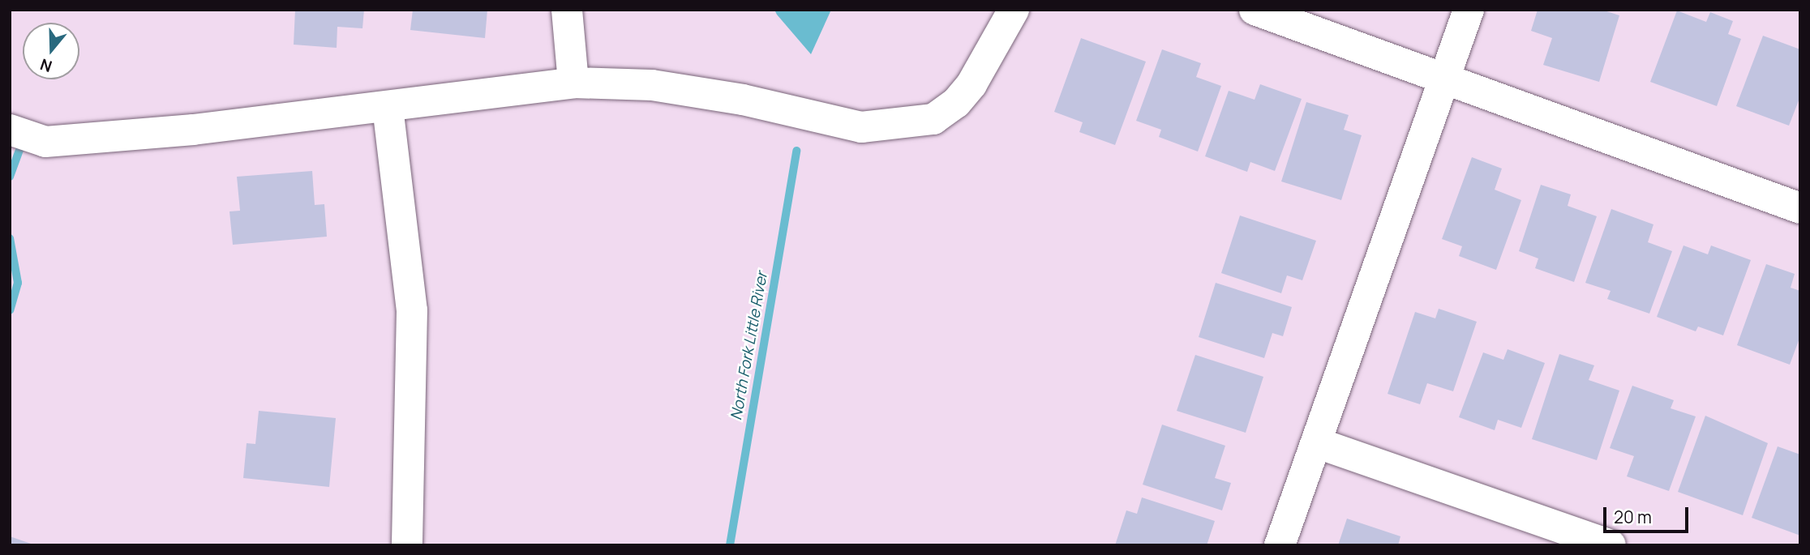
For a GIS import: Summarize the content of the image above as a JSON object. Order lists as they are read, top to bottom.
{
  "water": ["North Fork Little River"],
  "scale_bar": "20 m",
  "north": "bottom"
}
